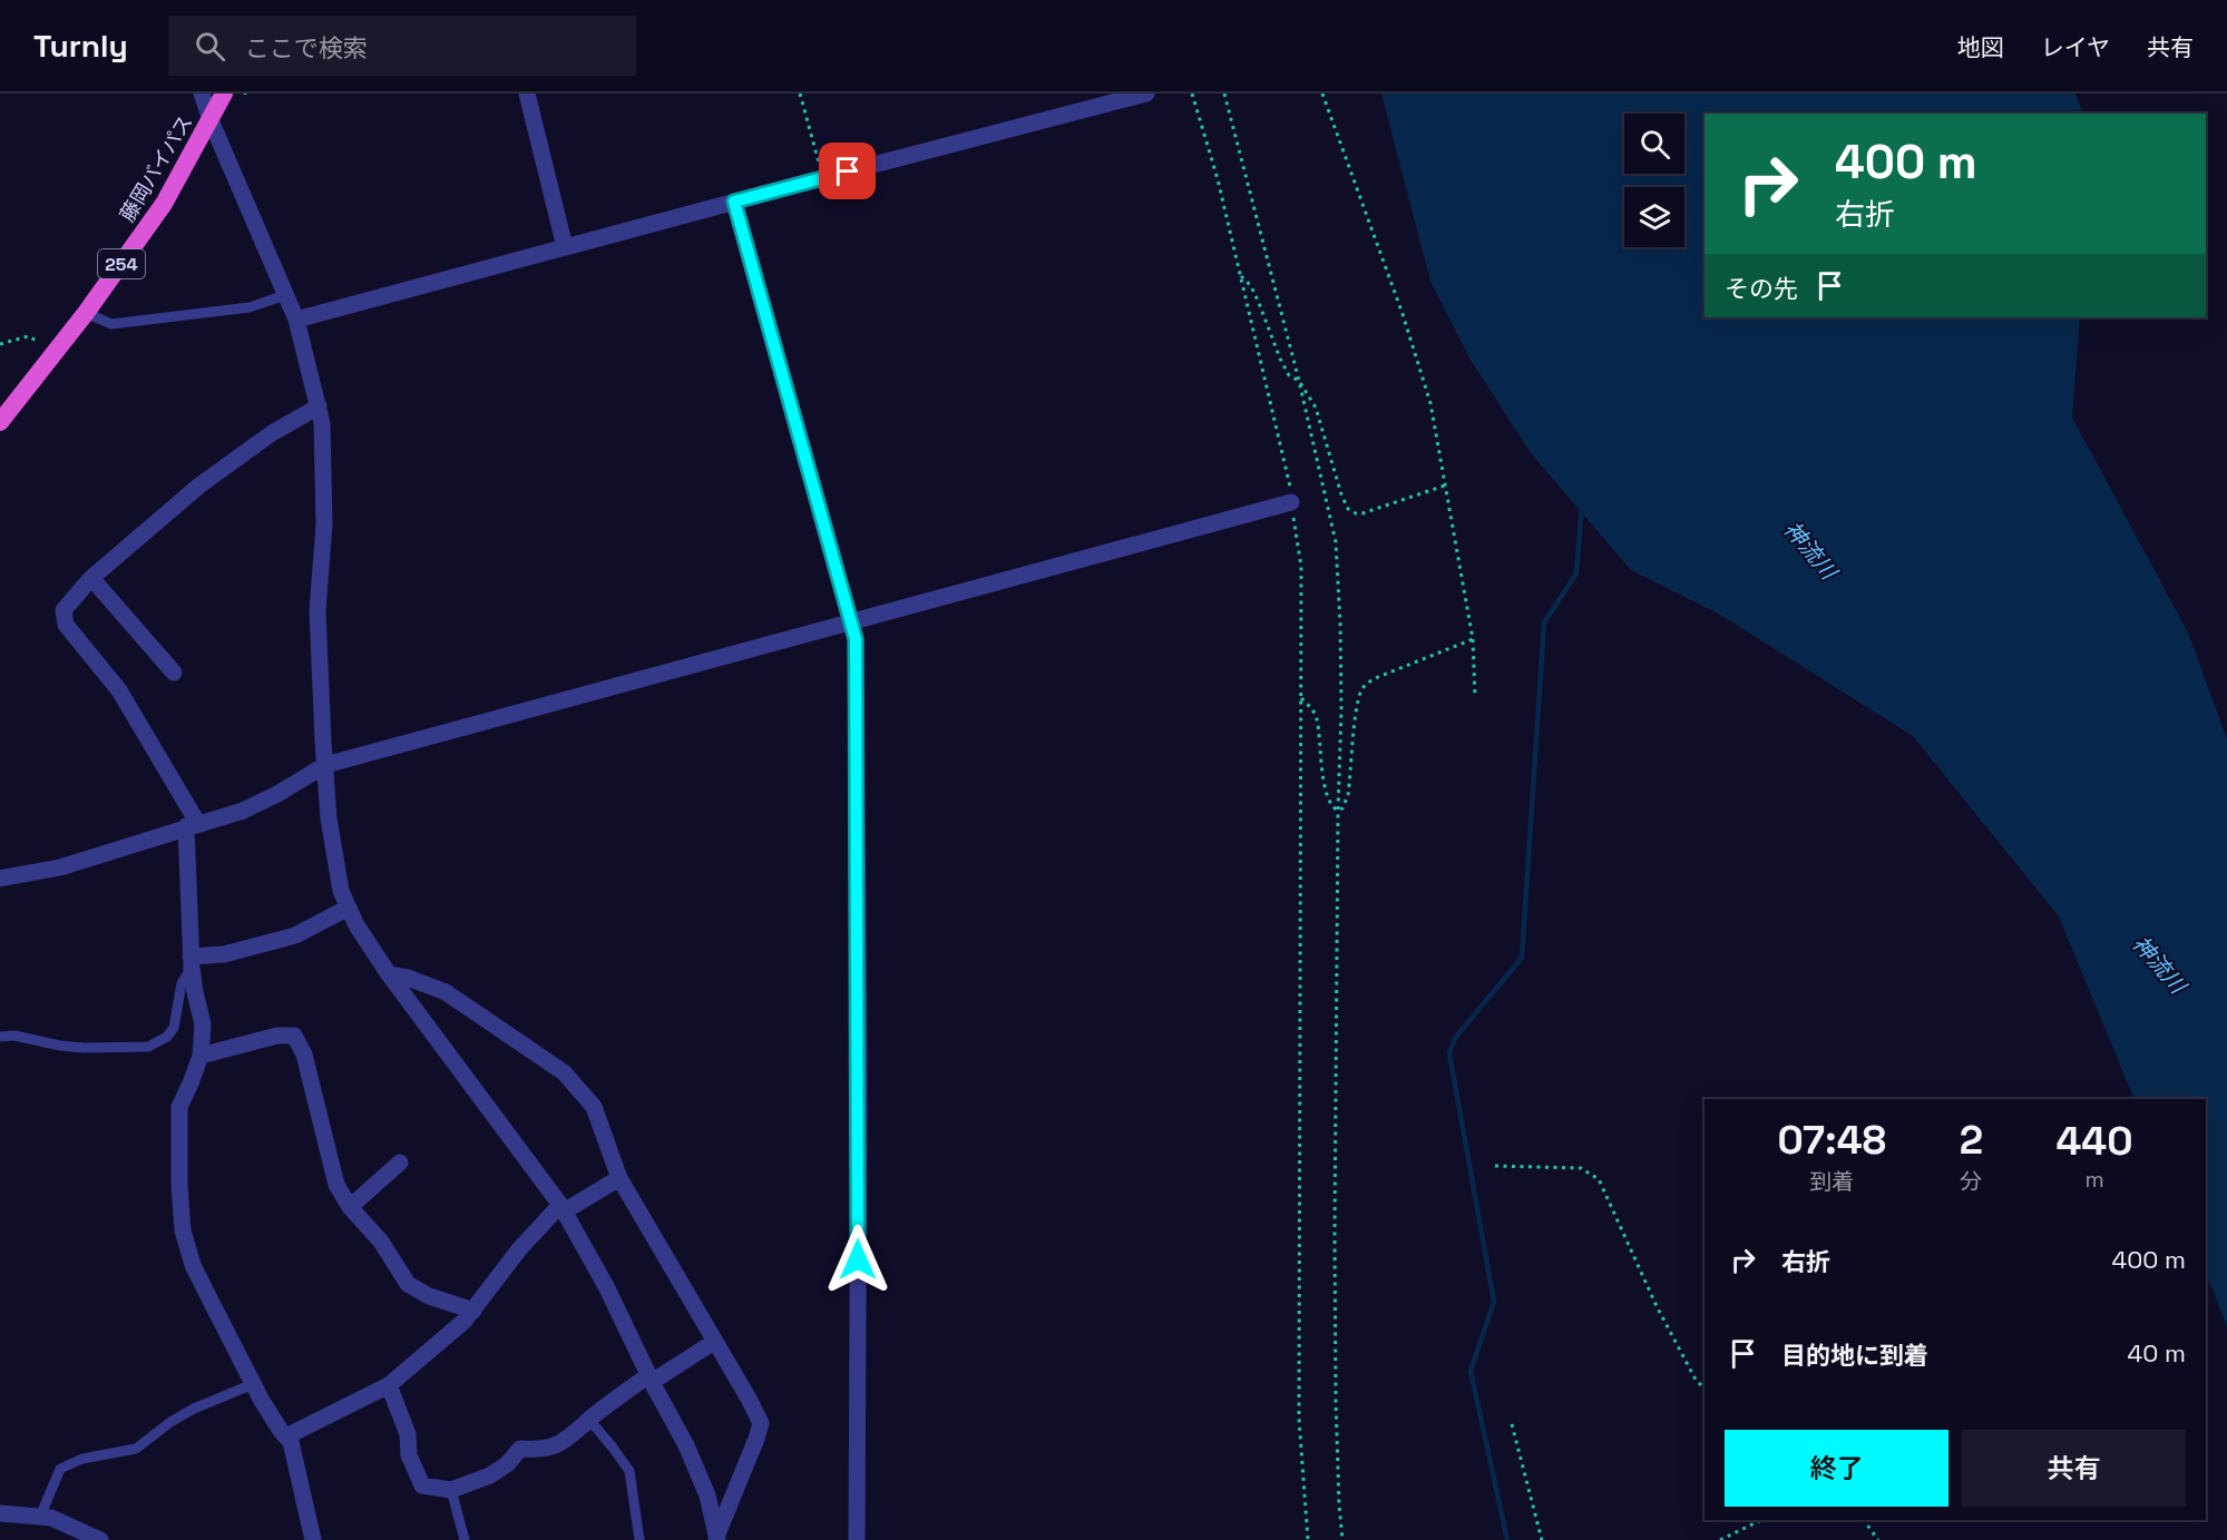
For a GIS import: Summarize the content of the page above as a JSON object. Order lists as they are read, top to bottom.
{
  "streets": {
    "highway": ["藤岡バイパス", "254"]
  },
  "water": ["神流川"],
  "page": {
    "header": "Turnly",
    "search": "ここで検索",
    "nav": ["地図", "レイヤ", "共有"],
    "turn": ["400 m", "右折"],
    "then": "その先",
    "eta": [
      "07:48",
      "到着",
      "2",
      "分",
      "440",
      "m"
    ],
    "list": [
      {
        "name": "右折",
        "value": "400 m"
      },
      {
        "name": "目的地に到着",
        "value": "40 m"
      }
    ],
    "buttons": ["終了", "共有"]
  }
}
